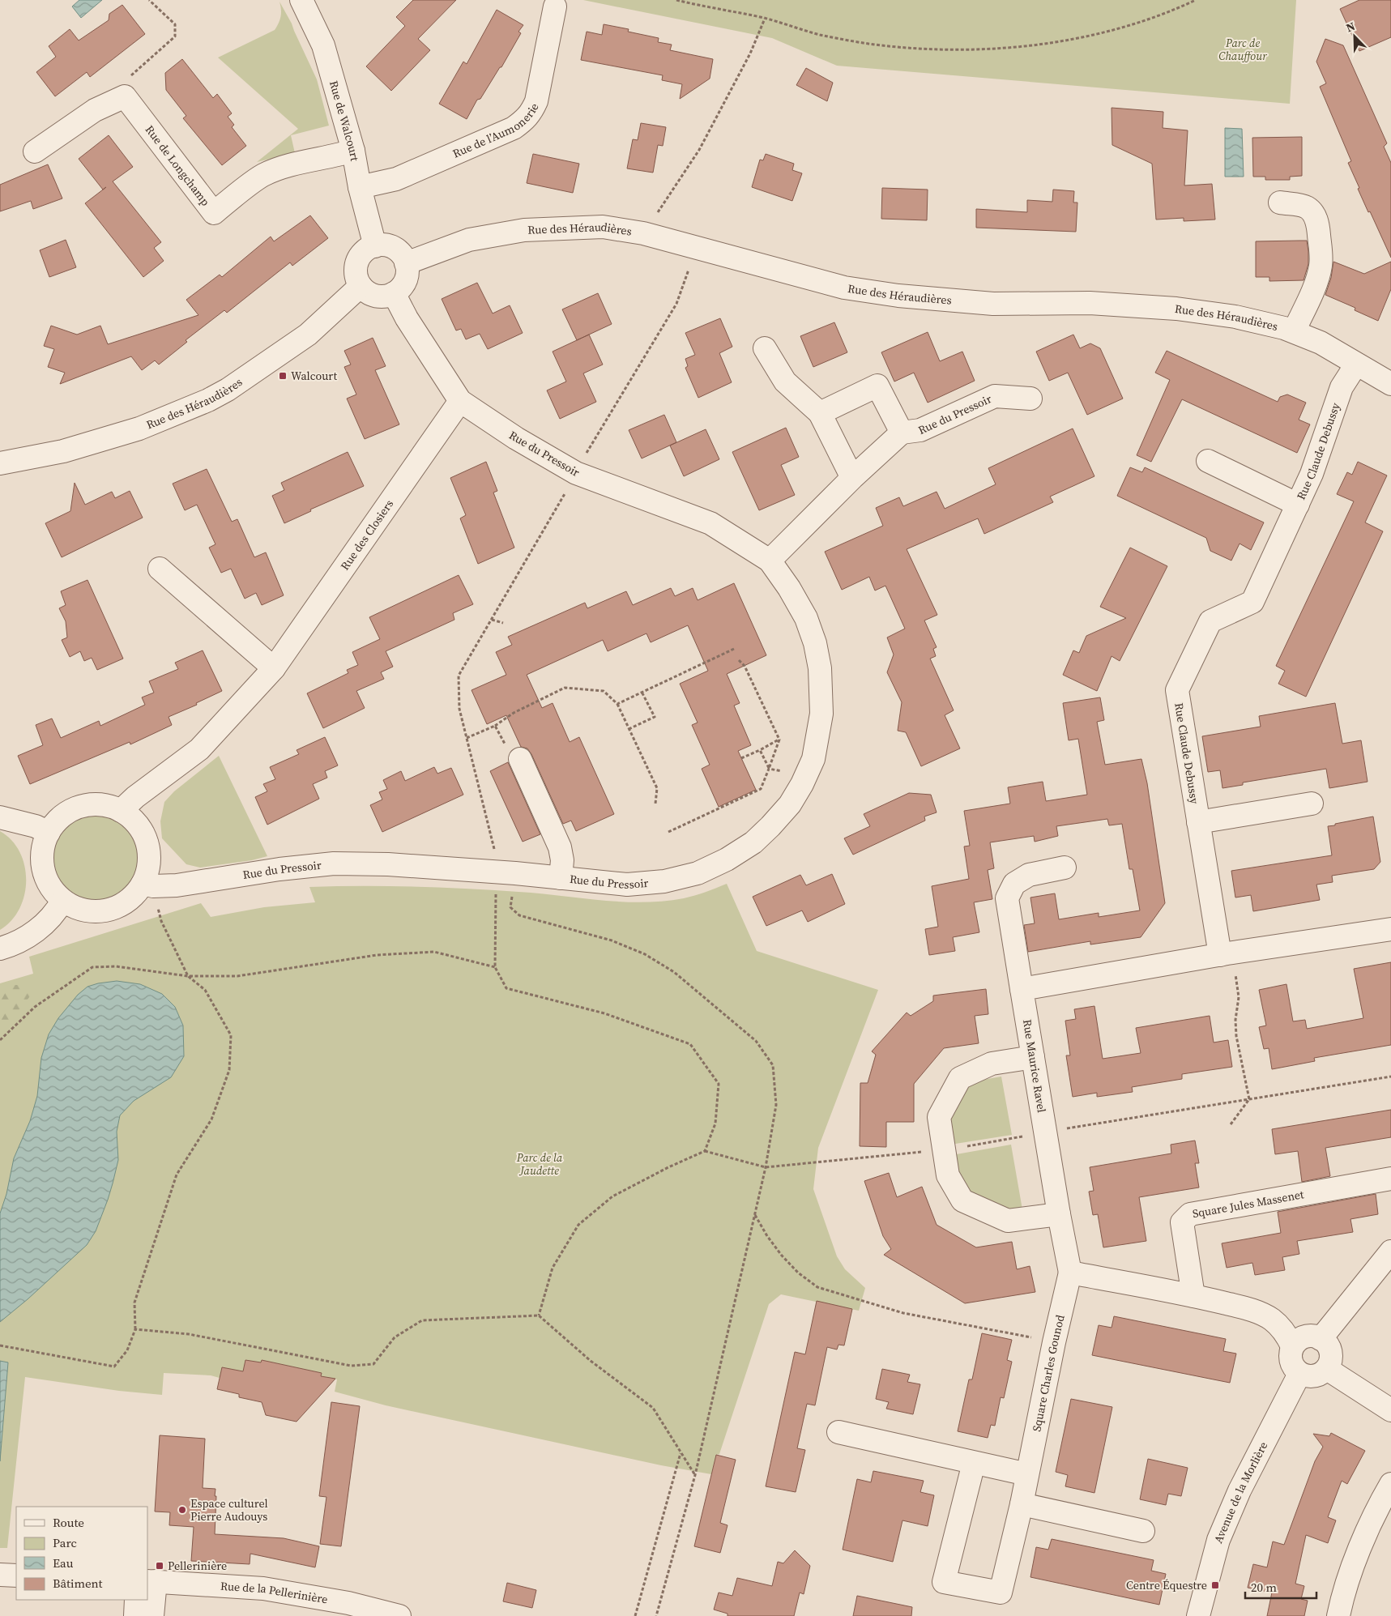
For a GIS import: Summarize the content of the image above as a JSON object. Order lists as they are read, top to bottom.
{
  "streets": {
    "street": [
      "Rue de Walcourt",
      "Rue de l’Aumonerie",
      "Rue de Longchamp",
      "Rue des Héraudières",
      "Rue du Pressoir",
      "Rue Claude Debussy",
      "Rue des Closiers",
      "Rue Maurice Ravel",
      "Square Jules Massenet",
      "Square Charles Gounod",
      "Avenue de la Morlière",
      "Rue de la Pellerinière"
    ]
  },
  "crossings": [
    ["Rue de Walcourt", "Rue de l’Aumonerie"],
    ["Rue de Walcourt", "Rue de Longchamp"],
    ["Rue de Walcourt", "Rue des Héraudières"],
    ["Rue de Walcourt", "Rue du Pressoir"],
    ["Rue des Héraudières", "Rue du Pressoir"],
    ["Rue des Héraudières", "Rue Claude Debussy"],
    ["Rue du Pressoir", "Rue des Closiers"],
    ["Rue Maurice Ravel", "Square Charles Gounod"]
  ],
  "parks": ["Parc de Chauffour", "Parc de la Jaudette"],
  "places": {
    "transit": ["Walcourt", "Pellerinière", "Centre Équestre"],
    "other": ["Espace culturel Pierre Audouys"]
  },
  "legend": [
    "Route",
    "Parc",
    "Eau",
    "Bâtiment"
  ],
  "scale_bar": "20 m",
  "north": "top left"
}
